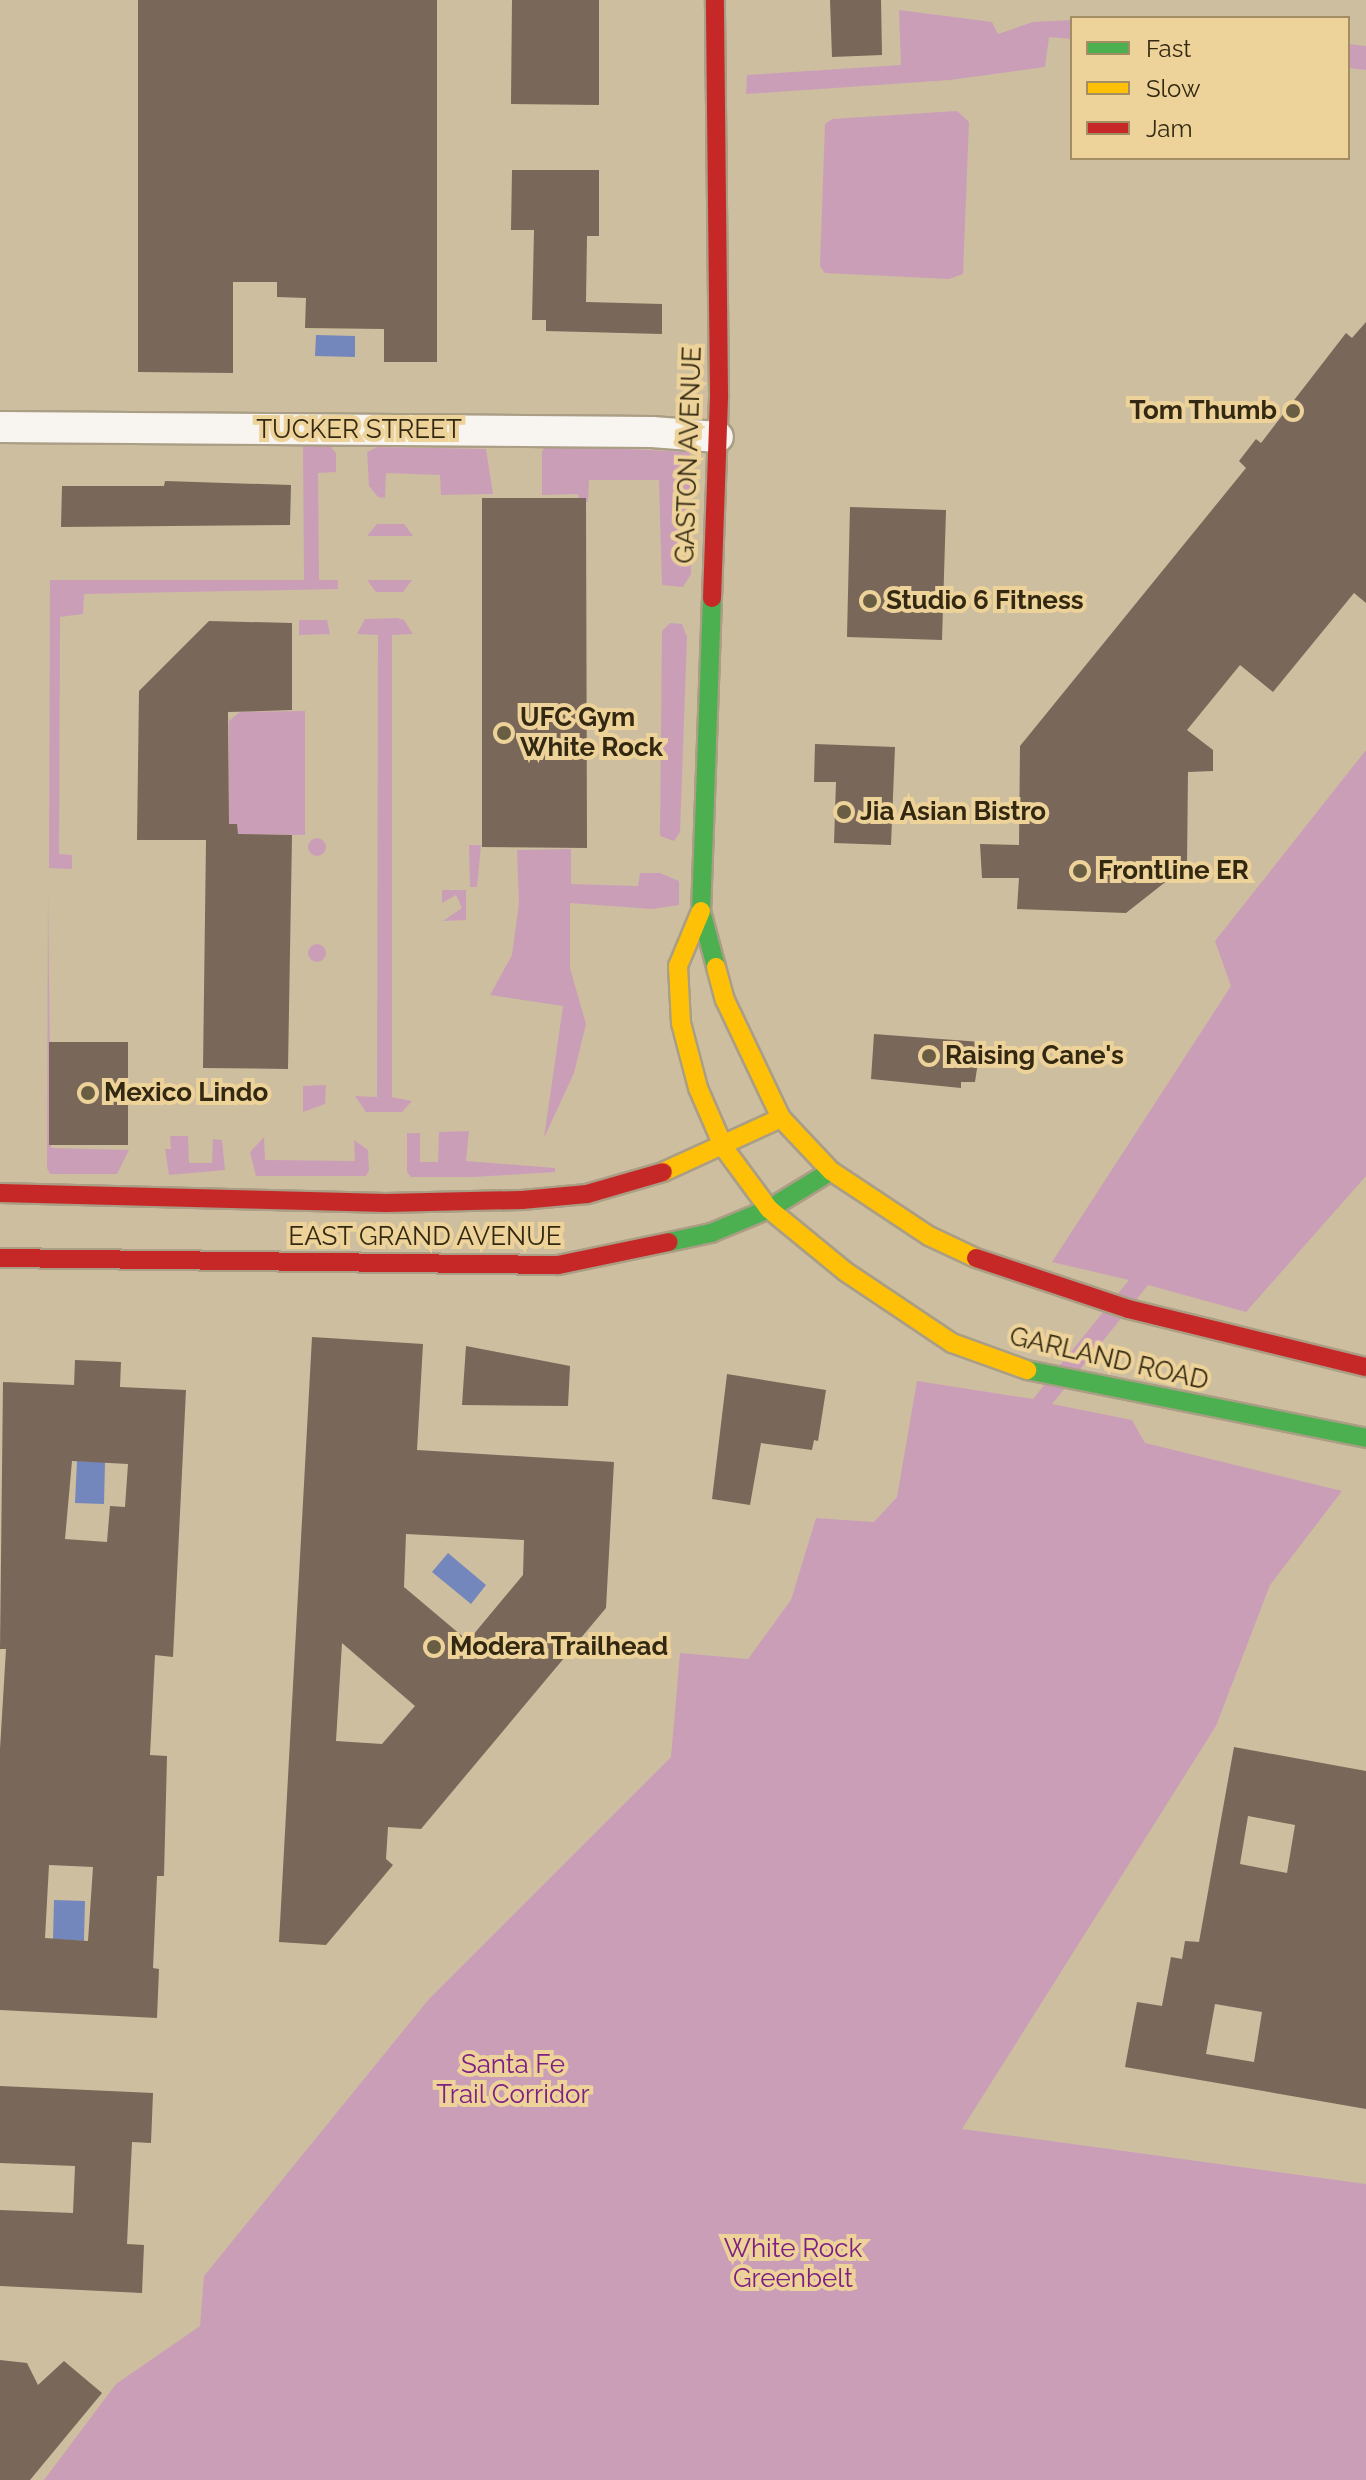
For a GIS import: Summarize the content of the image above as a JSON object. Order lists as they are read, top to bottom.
{
  "streets": {
    "main road": ["GASTON AVENUE", "EAST GRAND AVENUE", "GARLAND ROAD"],
    "street": ["TUCKER STREET"]
  },
  "crossings": [
    ["TUCKER STREET", "GASTON AVENUE"],
    ["GASTON AVENUE", "EAST GRAND AVENUE"],
    ["GASTON AVENUE", "GARLAND ROAD"],
    ["EAST GRAND AVENUE", "GARLAND ROAD"]
  ],
  "parks": ["Santa Fe Trail Corridor", "White Rock Greenbelt"],
  "places": [
    "Tom Thumb",
    "Studio 6 Fitness",
    "UFC Gym White Rock",
    "Jia Asian Bistro",
    "Frontline ER",
    "Raising Cane's",
    "Mexico Lindo",
    "Modera Trailhead"
  ],
  "legend": ["Fast", "Slow", "Jam"]
}
